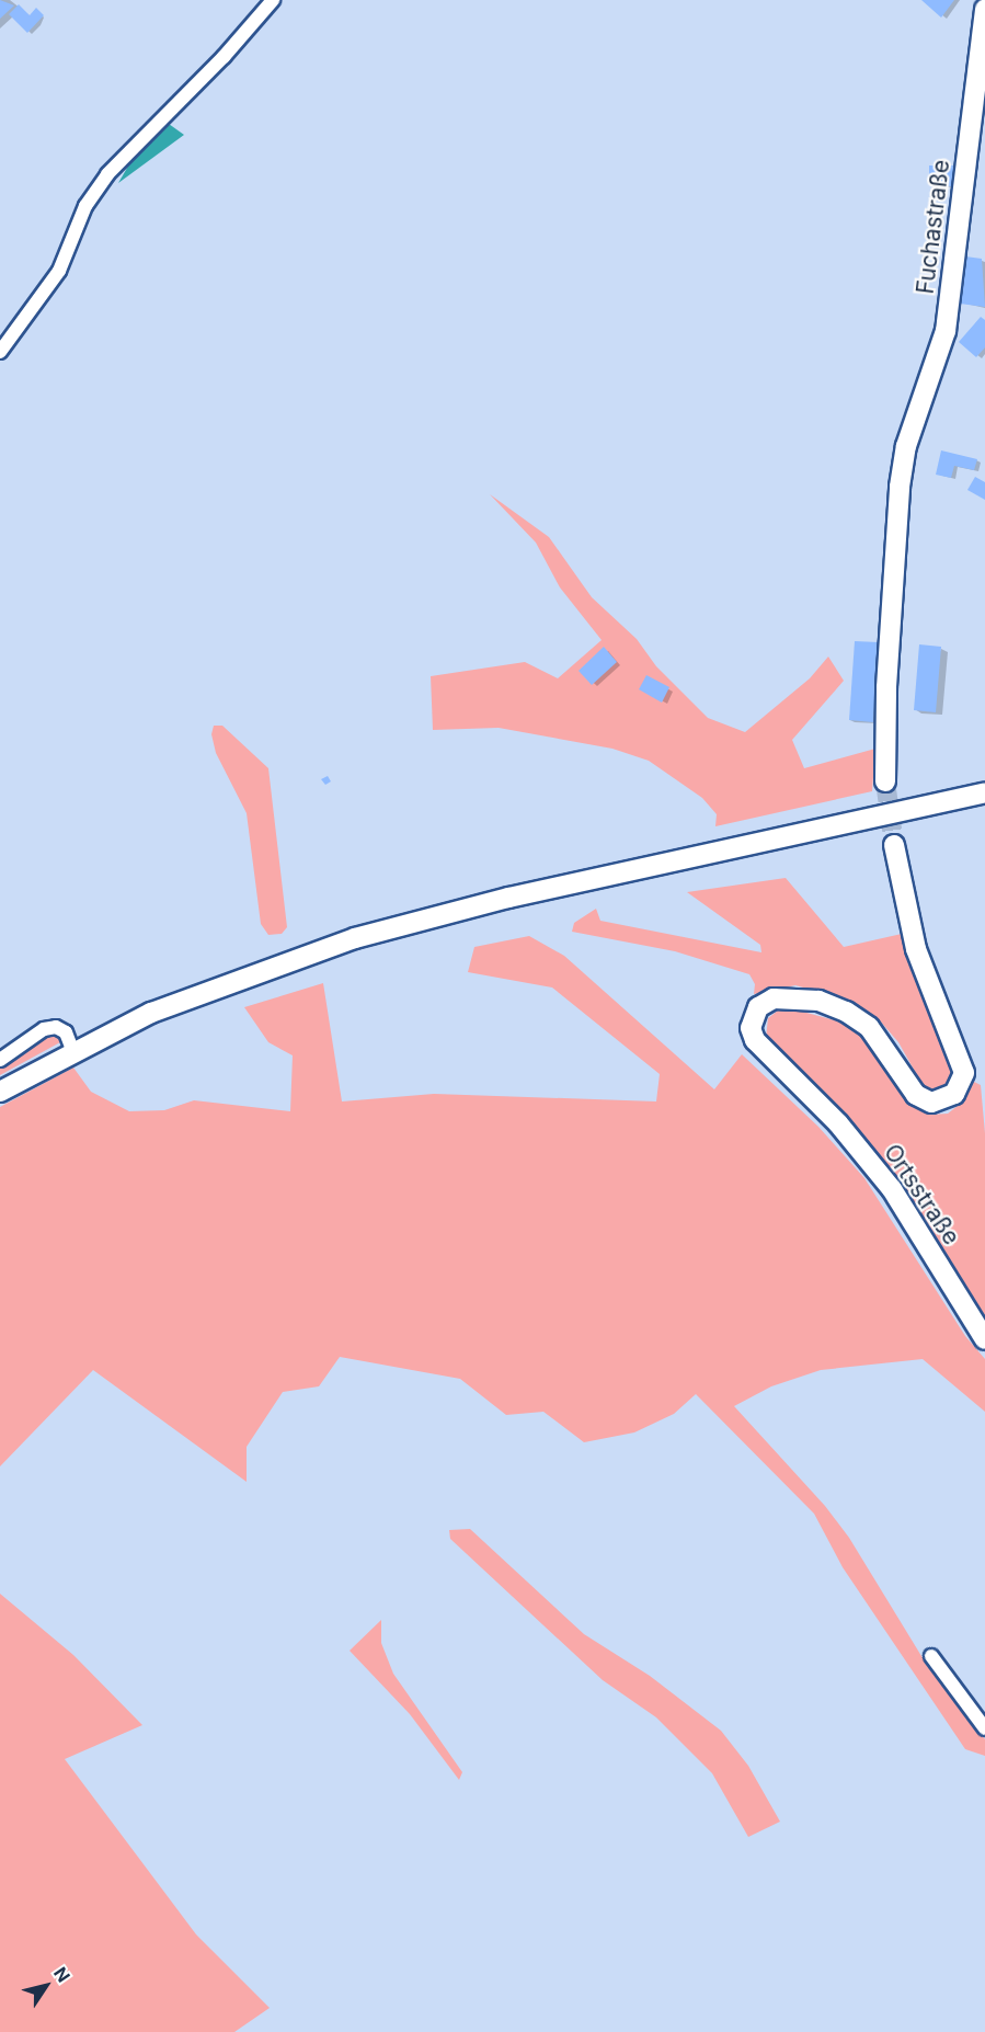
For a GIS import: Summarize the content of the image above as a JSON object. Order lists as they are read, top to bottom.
{
  "streets": {
    "street": ["Fuchastraße", "Ortsstraße"]
  },
  "north": "top right"
}
